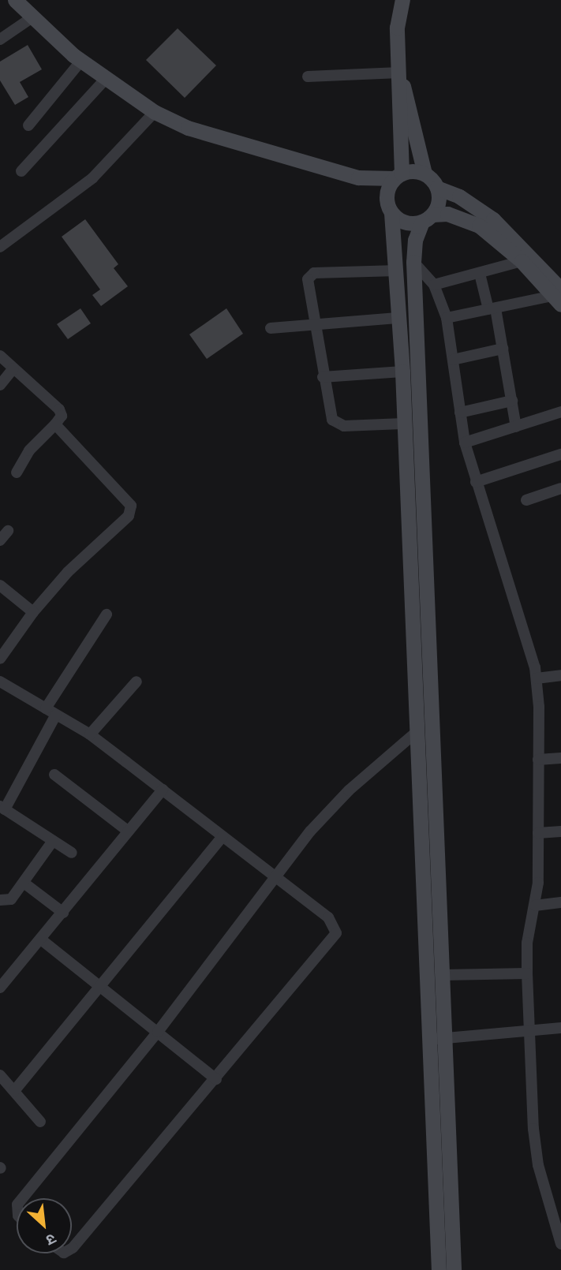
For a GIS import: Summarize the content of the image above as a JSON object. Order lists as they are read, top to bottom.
{
  "north": "bottom right"
}
